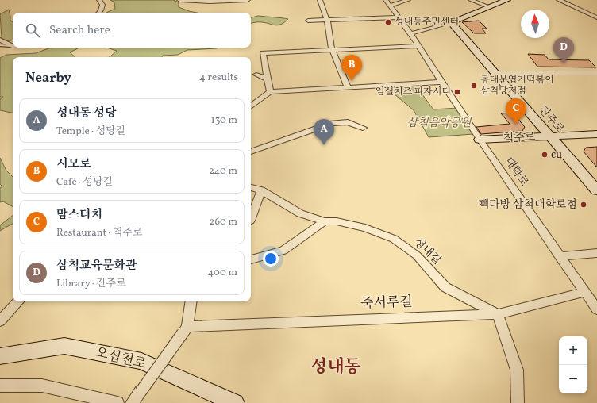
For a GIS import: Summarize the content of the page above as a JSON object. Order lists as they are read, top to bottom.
{
  "streets": {
    "street": [
      "진주로",
      "척주로",
      "대학로",
      "성내길",
      "죽서루길",
      "오십천로"
    ]
  },
  "crossings": [
    ["진주로", "척주로"],
    ["척주로", "대학로"],
    ["대학로", "죽서루길"],
    ["성내길", "죽서루길"]
  ],
  "districts": ["성내동"],
  "parks": ["삼척음악공원"],
  "places": [
    "성내동주민센터",
    "동대문엽기떡볶이 삼척당저점",
    "임실치즈 피자시티",
    "cu",
    "빽다방 삼척대학로점"
  ],
  "north": "top",
  "page": {
    "search": "Search here",
    "pins": [
      "D",
      "B",
      "C",
      "A"
    ],
    "heading": ["Nearby", "4 results"],
    "list": [
      {
        "mark": "A",
        "name": "성내동 성당",
        "note": "Temple · 성당길",
        "value": "130 m"
      },
      {
        "mark": "B",
        "name": "시모로",
        "note": "Café · 성당길",
        "value": "240 m"
      },
      {
        "mark": "C",
        "name": "맘스터치",
        "note": "Restaurant · 척주로",
        "value": "260 m"
      },
      {
        "mark": "D",
        "name": "삼척교육문화관",
        "note": "Library · 진주로",
        "value": "400 m"
      }
    ],
    "map_buttons": ["+", "−"]
  }
}
